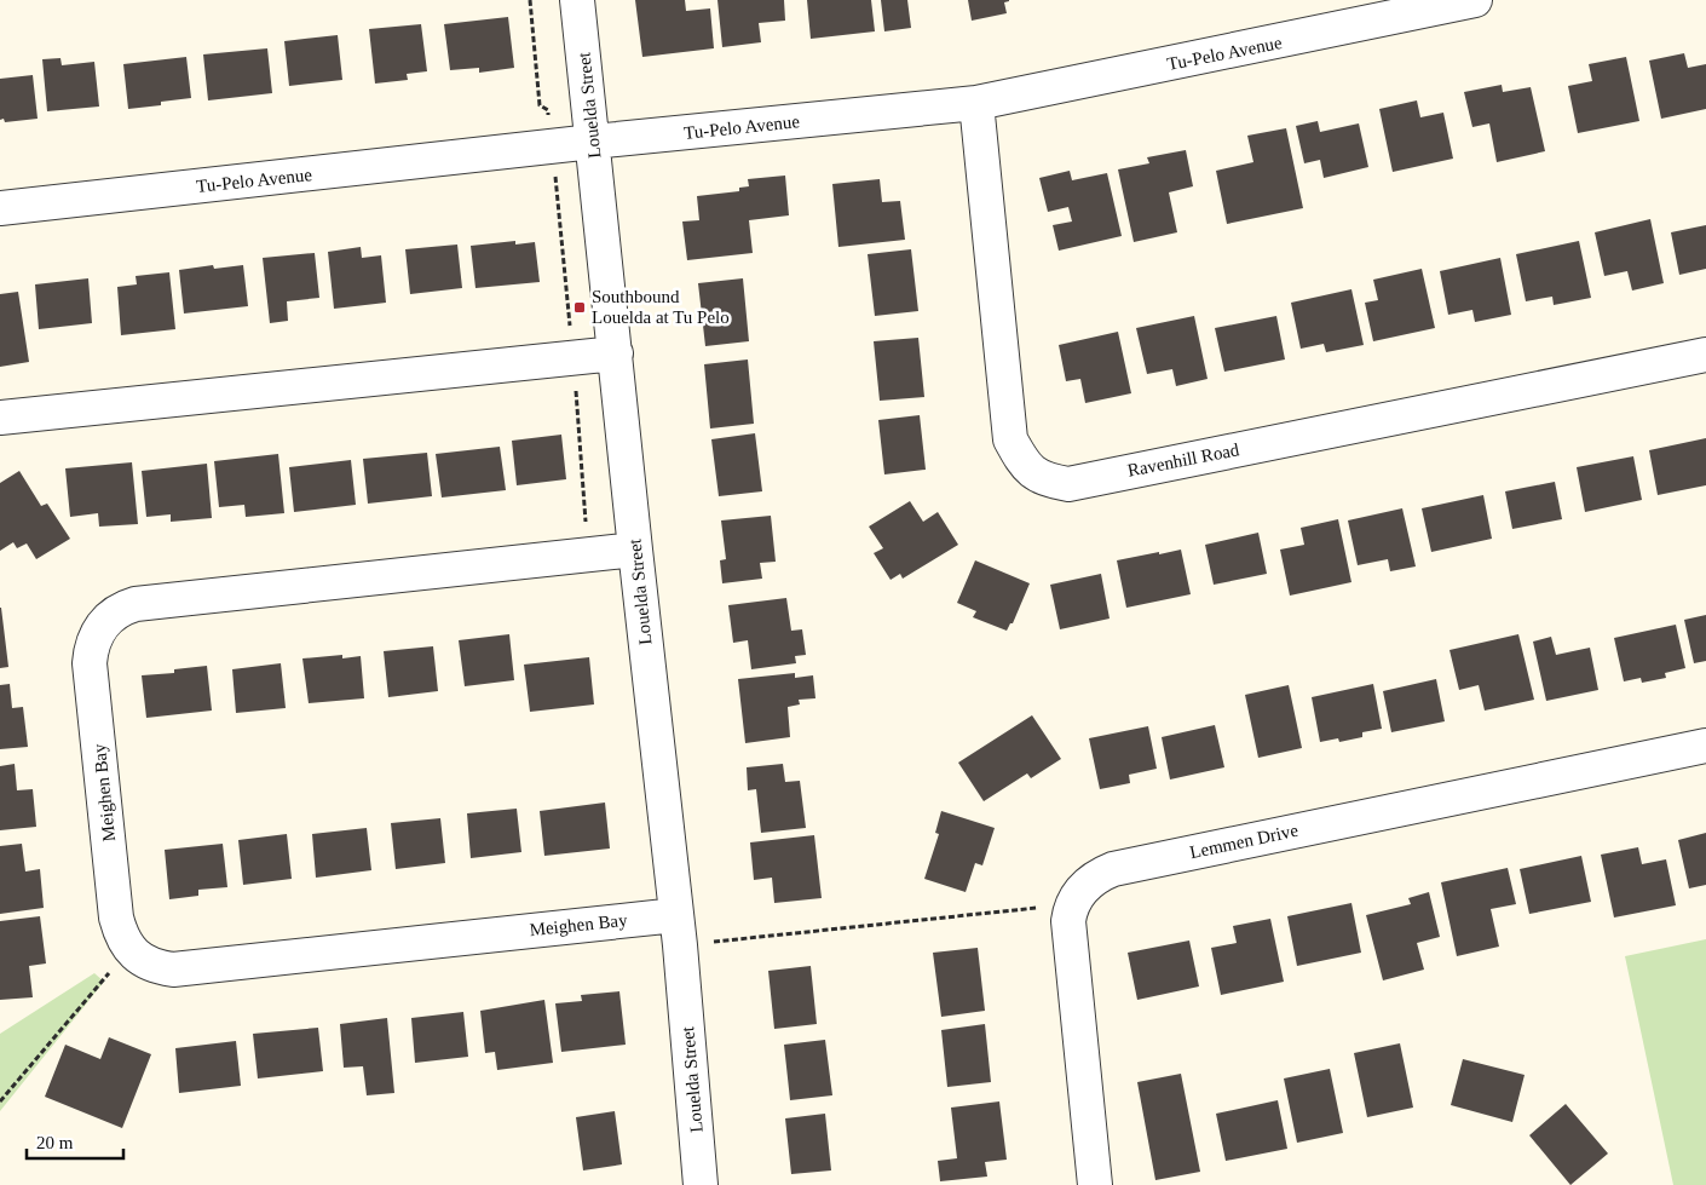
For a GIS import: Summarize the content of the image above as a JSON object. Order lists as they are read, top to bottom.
{
  "streets": {
    "street": [
      "Tu-Pelo Avenue",
      "Louelda Street",
      "Ravenhill Road",
      "Meighen Bay",
      "Lemmen Drive"
    ]
  },
  "crossings": [
    ["Tu-Pelo Avenue", "Louelda Street"],
    ["Tu-Pelo Avenue", "Ravenhill Road"],
    ["Louelda Street", "Meighen Bay"]
  ],
  "places": {
    "transit": ["Southbound Louelda at Tu Pelo"]
  },
  "scale_bar": "20 m"
}
